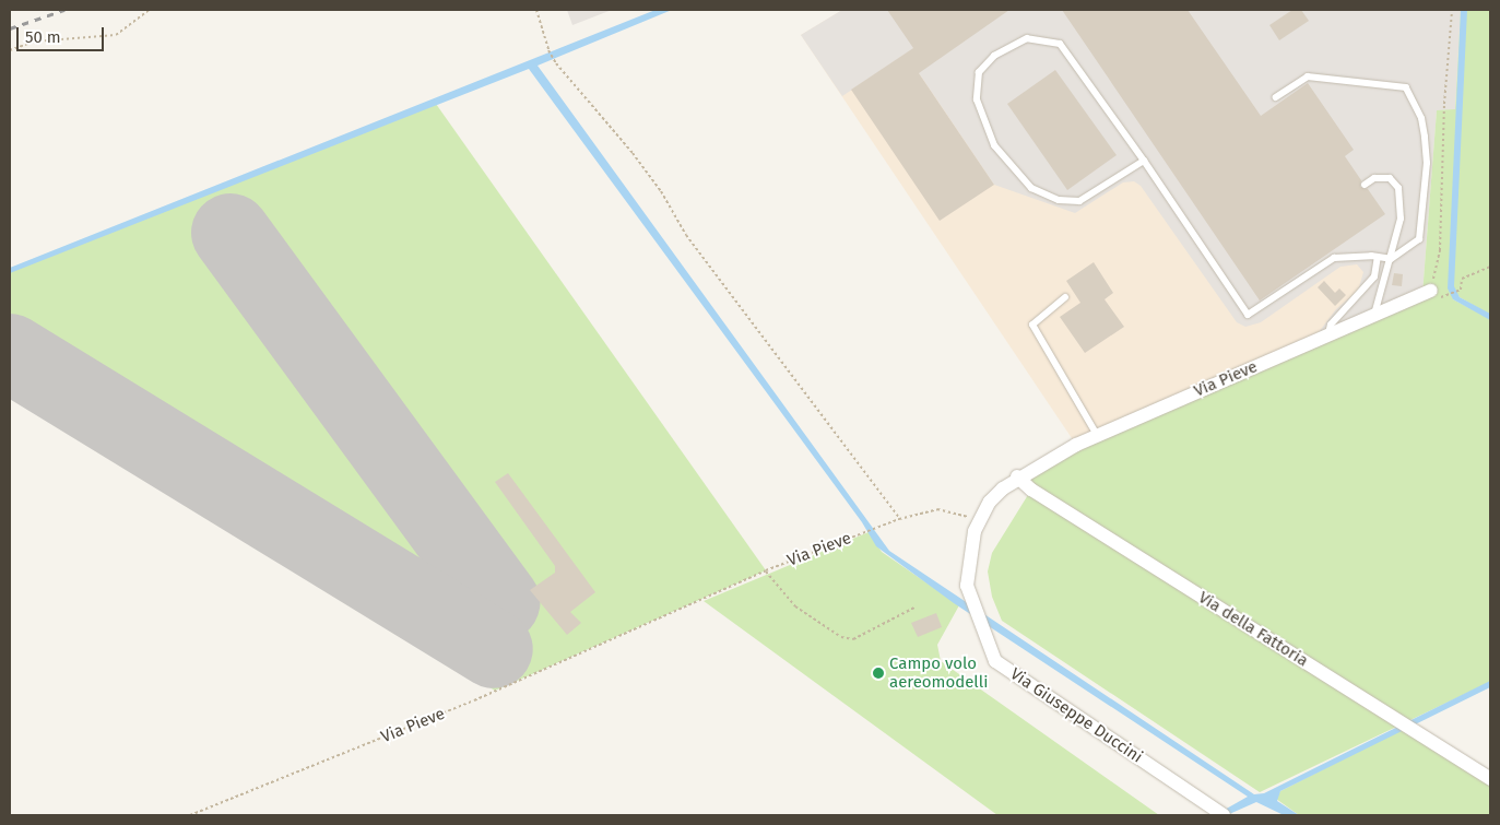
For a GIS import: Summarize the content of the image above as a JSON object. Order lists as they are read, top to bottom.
{
  "streets": {
    "street": ["Via Pieve", "Via della Fattoria", "Via Giuseppe Duccini"]
  },
  "crossings": [
    ["Via Pieve", "Via della Fattoria"],
    ["Via Pieve", "Via Giuseppe Duccini"]
  ],
  "places": ["Campo volo aereomodelli"],
  "scale_bar": "50 m"
}
